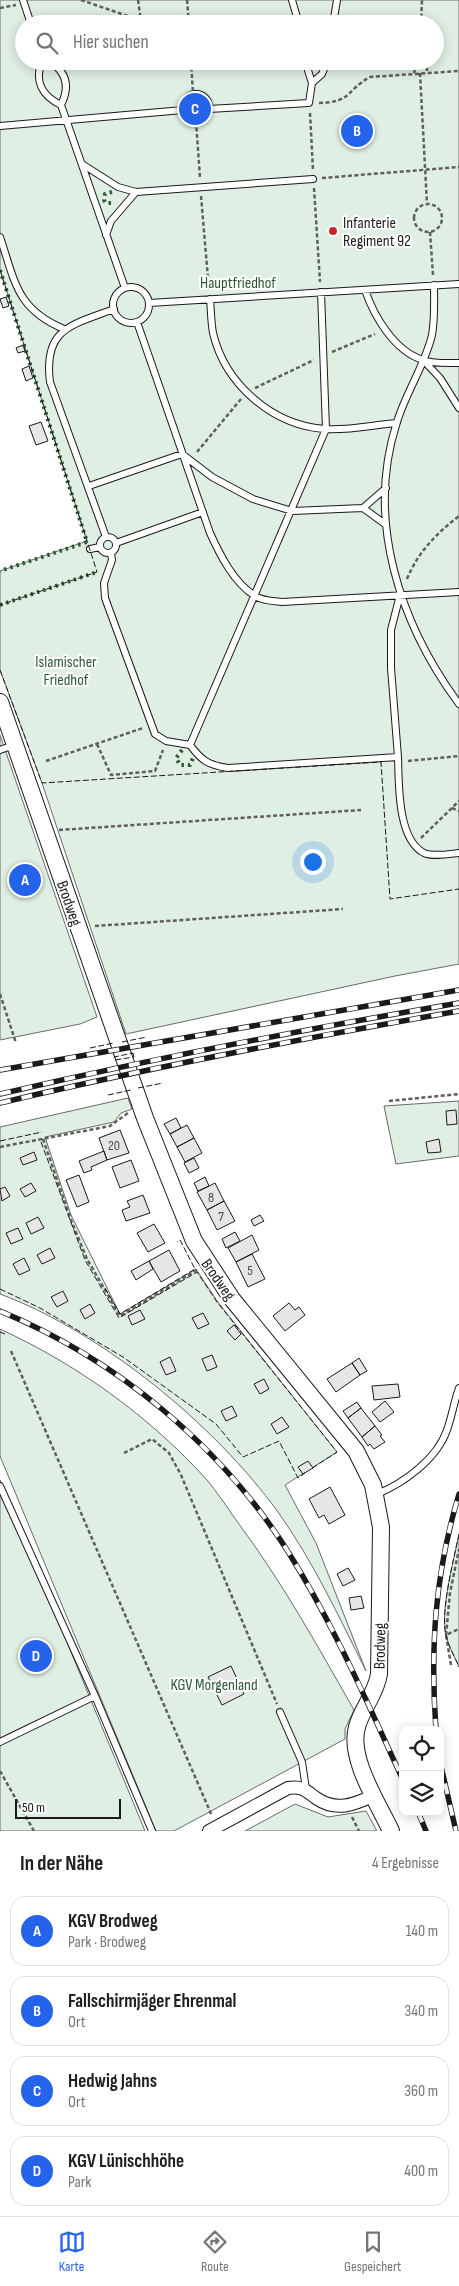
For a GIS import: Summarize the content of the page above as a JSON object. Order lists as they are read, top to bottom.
{
  "streets": {
    "street": ["Brodweg"]
  },
  "parks": ["Hauptfriedhof", "Islamischer Friedhof", "KGV Morgenland"],
  "places": ["Infanterie Regiment 92"],
  "house_numbers": [
    "20",
    "8",
    "7",
    "5"
  ],
  "scale_bar": "50 m",
  "page": {
    "search": "Hier suchen",
    "pins": [
      "C",
      "B",
      "A",
      "D"
    ],
    "scale": "50 m",
    "heading": ["In der Nähe", "4 Ergebnisse"],
    "list": [
      {
        "mark": "A",
        "name": "KGV Brodweg",
        "note": "Park · Brodweg",
        "value": "140 m"
      },
      {
        "mark": "B",
        "name": "Fallschirmjäger Ehrenmal",
        "note": "Ort",
        "value": "340 m"
      },
      {
        "mark": "C",
        "name": "Hedwig Jahns",
        "note": "Ort",
        "value": "360 m"
      },
      {
        "mark": "D",
        "name": "KGV Lünischhöhe",
        "note": "Park",
        "value": "400 m"
      }
    ],
    "nav": ["Karte", "Route", "Gespeichert"]
  }
}
